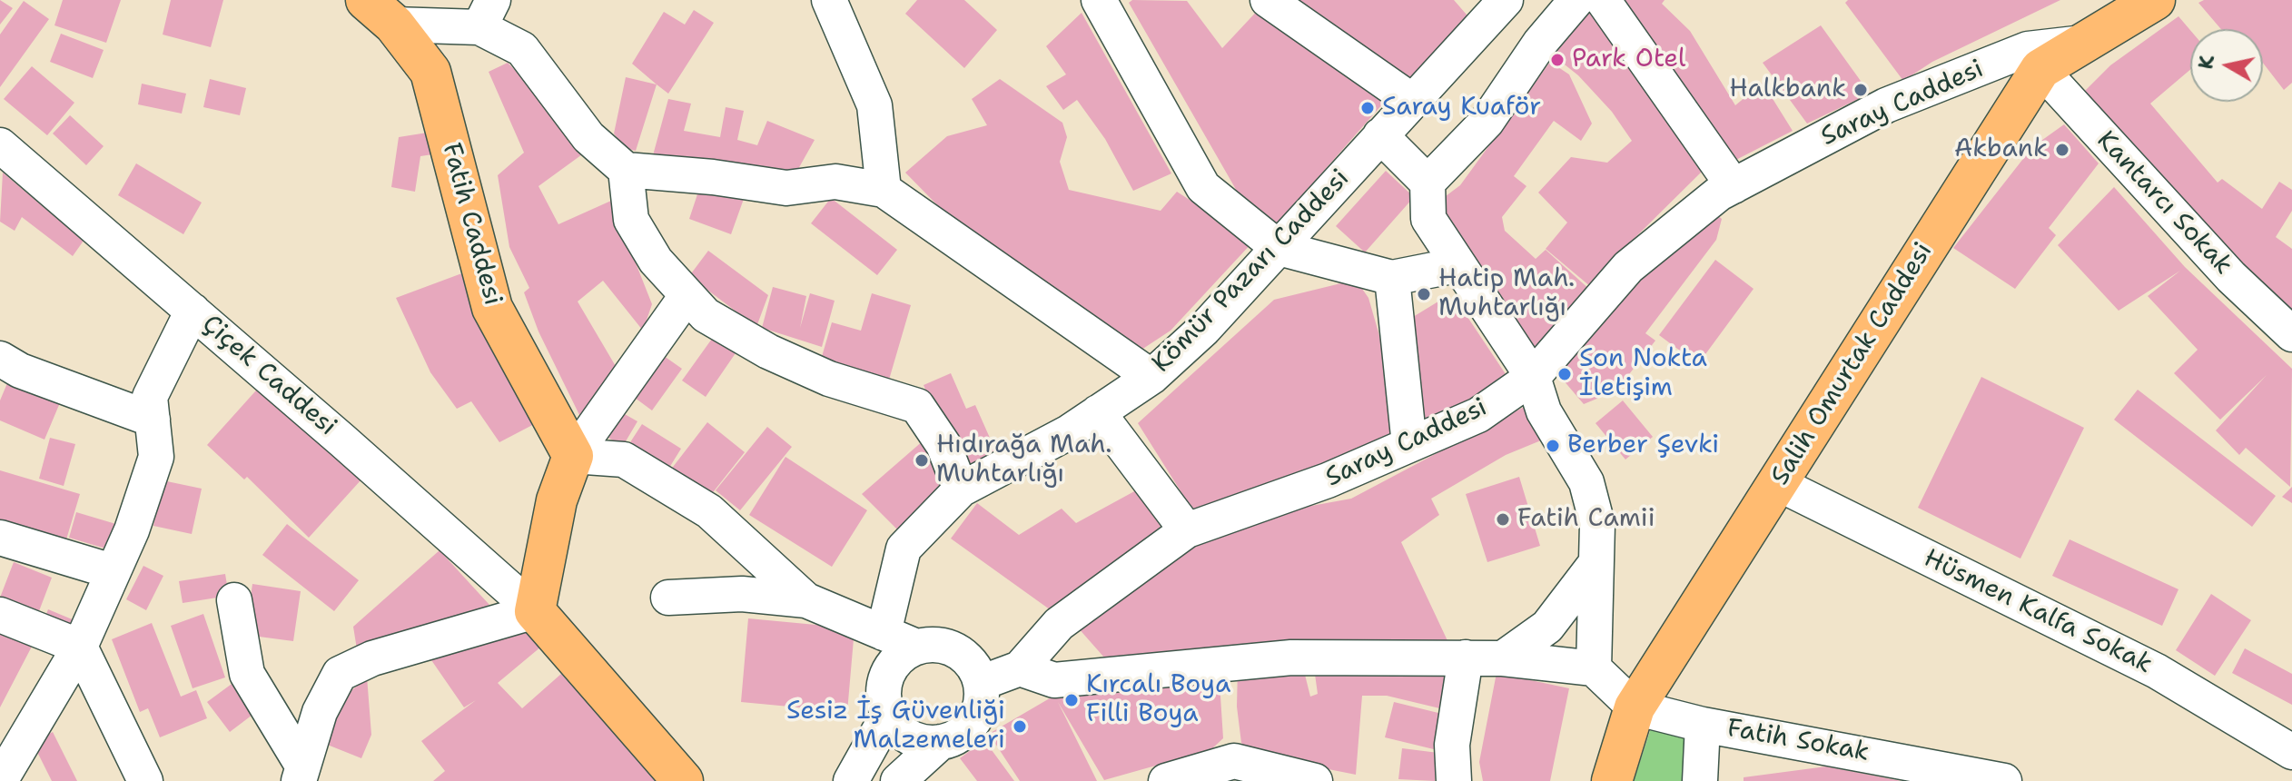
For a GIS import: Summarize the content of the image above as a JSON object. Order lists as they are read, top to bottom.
{
  "streets": {
    "main road": ["Fatih Caddesi", "Salih Omurtak Caddesi"],
    "street": [
      "Saray Caddesi",
      "Kantarcı Sokak",
      "Kömür Pazarı Caddesi",
      "Çiçek Caddesi",
      "Hüsmen Kalfa Sokak",
      "Fatih Sokak"
    ]
  },
  "crossings": [
    ["Saray Caddesi", "Salih Omurtak Caddesi"],
    ["Kantarcı Sokak", "Salih Omurtak Caddesi"],
    ["Salih Omurtak Caddesi", "Hüsmen Kalfa Sokak"],
    ["Salih Omurtak Caddesi", "Fatih Sokak"]
  ],
  "places": [
    "Park Otel",
    "Halkbank",
    "Saray Kuaför",
    "Akbank",
    "Hatip Mah. Muhtarlığı",
    "Son Nokta İletişim",
    "Berber Şevki",
    "Hıdırağa Mah. Muhtarlığı",
    "Fatih Camii",
    "Kırcalı Boya Filli Boya",
    "Sesiz İş Güvenliği Malzemeleri"
  ],
  "north": "left"
}
